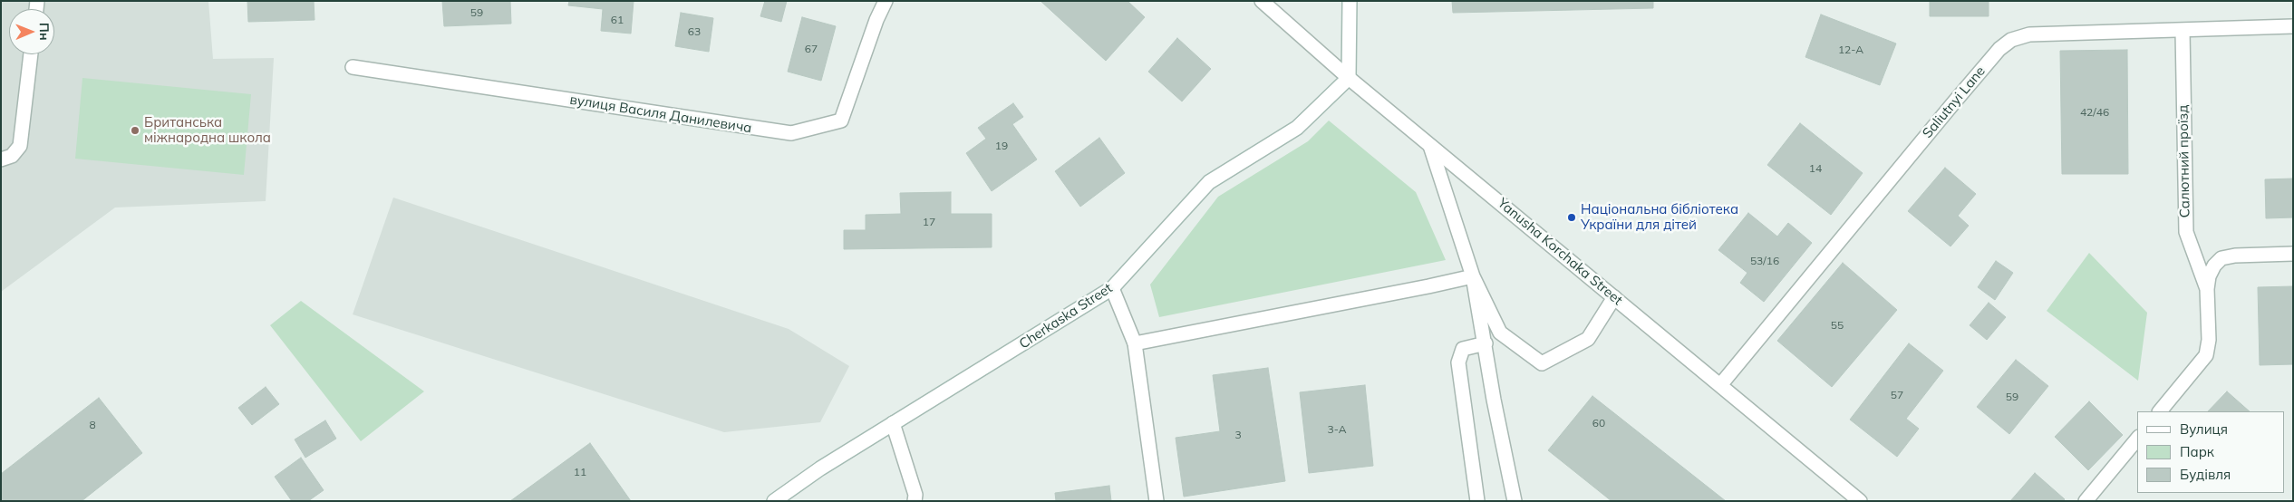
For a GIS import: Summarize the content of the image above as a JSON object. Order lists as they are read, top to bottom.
{
  "streets": {
    "street": [
      "Saliutnyi Lane",
      "вулиця Василя Данилевича",
      "Салютний проїзд",
      "Yanusha Korchaka Street",
      "Cherkaska Street"
    ]
  },
  "crossings": [
    ["Saliutnyi Lane", "Салютний проїзд"],
    ["Saliutnyi Lane", "Yanusha Korchaka Street"],
    ["Yanusha Korchaka Street", "Cherkaska Street"]
  ],
  "places": ["Британська міжнародна школа", "Національна бібліотека України для дітей"],
  "house_numbers": [
    "59",
    "61",
    "63",
    "67",
    "12-А",
    "42/46",
    "19",
    "14",
    "17",
    "53/16",
    "55",
    "57",
    "59",
    "60",
    "8",
    "3-А",
    "3",
    "11"
  ],
  "legend": ["Вулиця", "Парк", "Будівля"],
  "north": "right"
}
